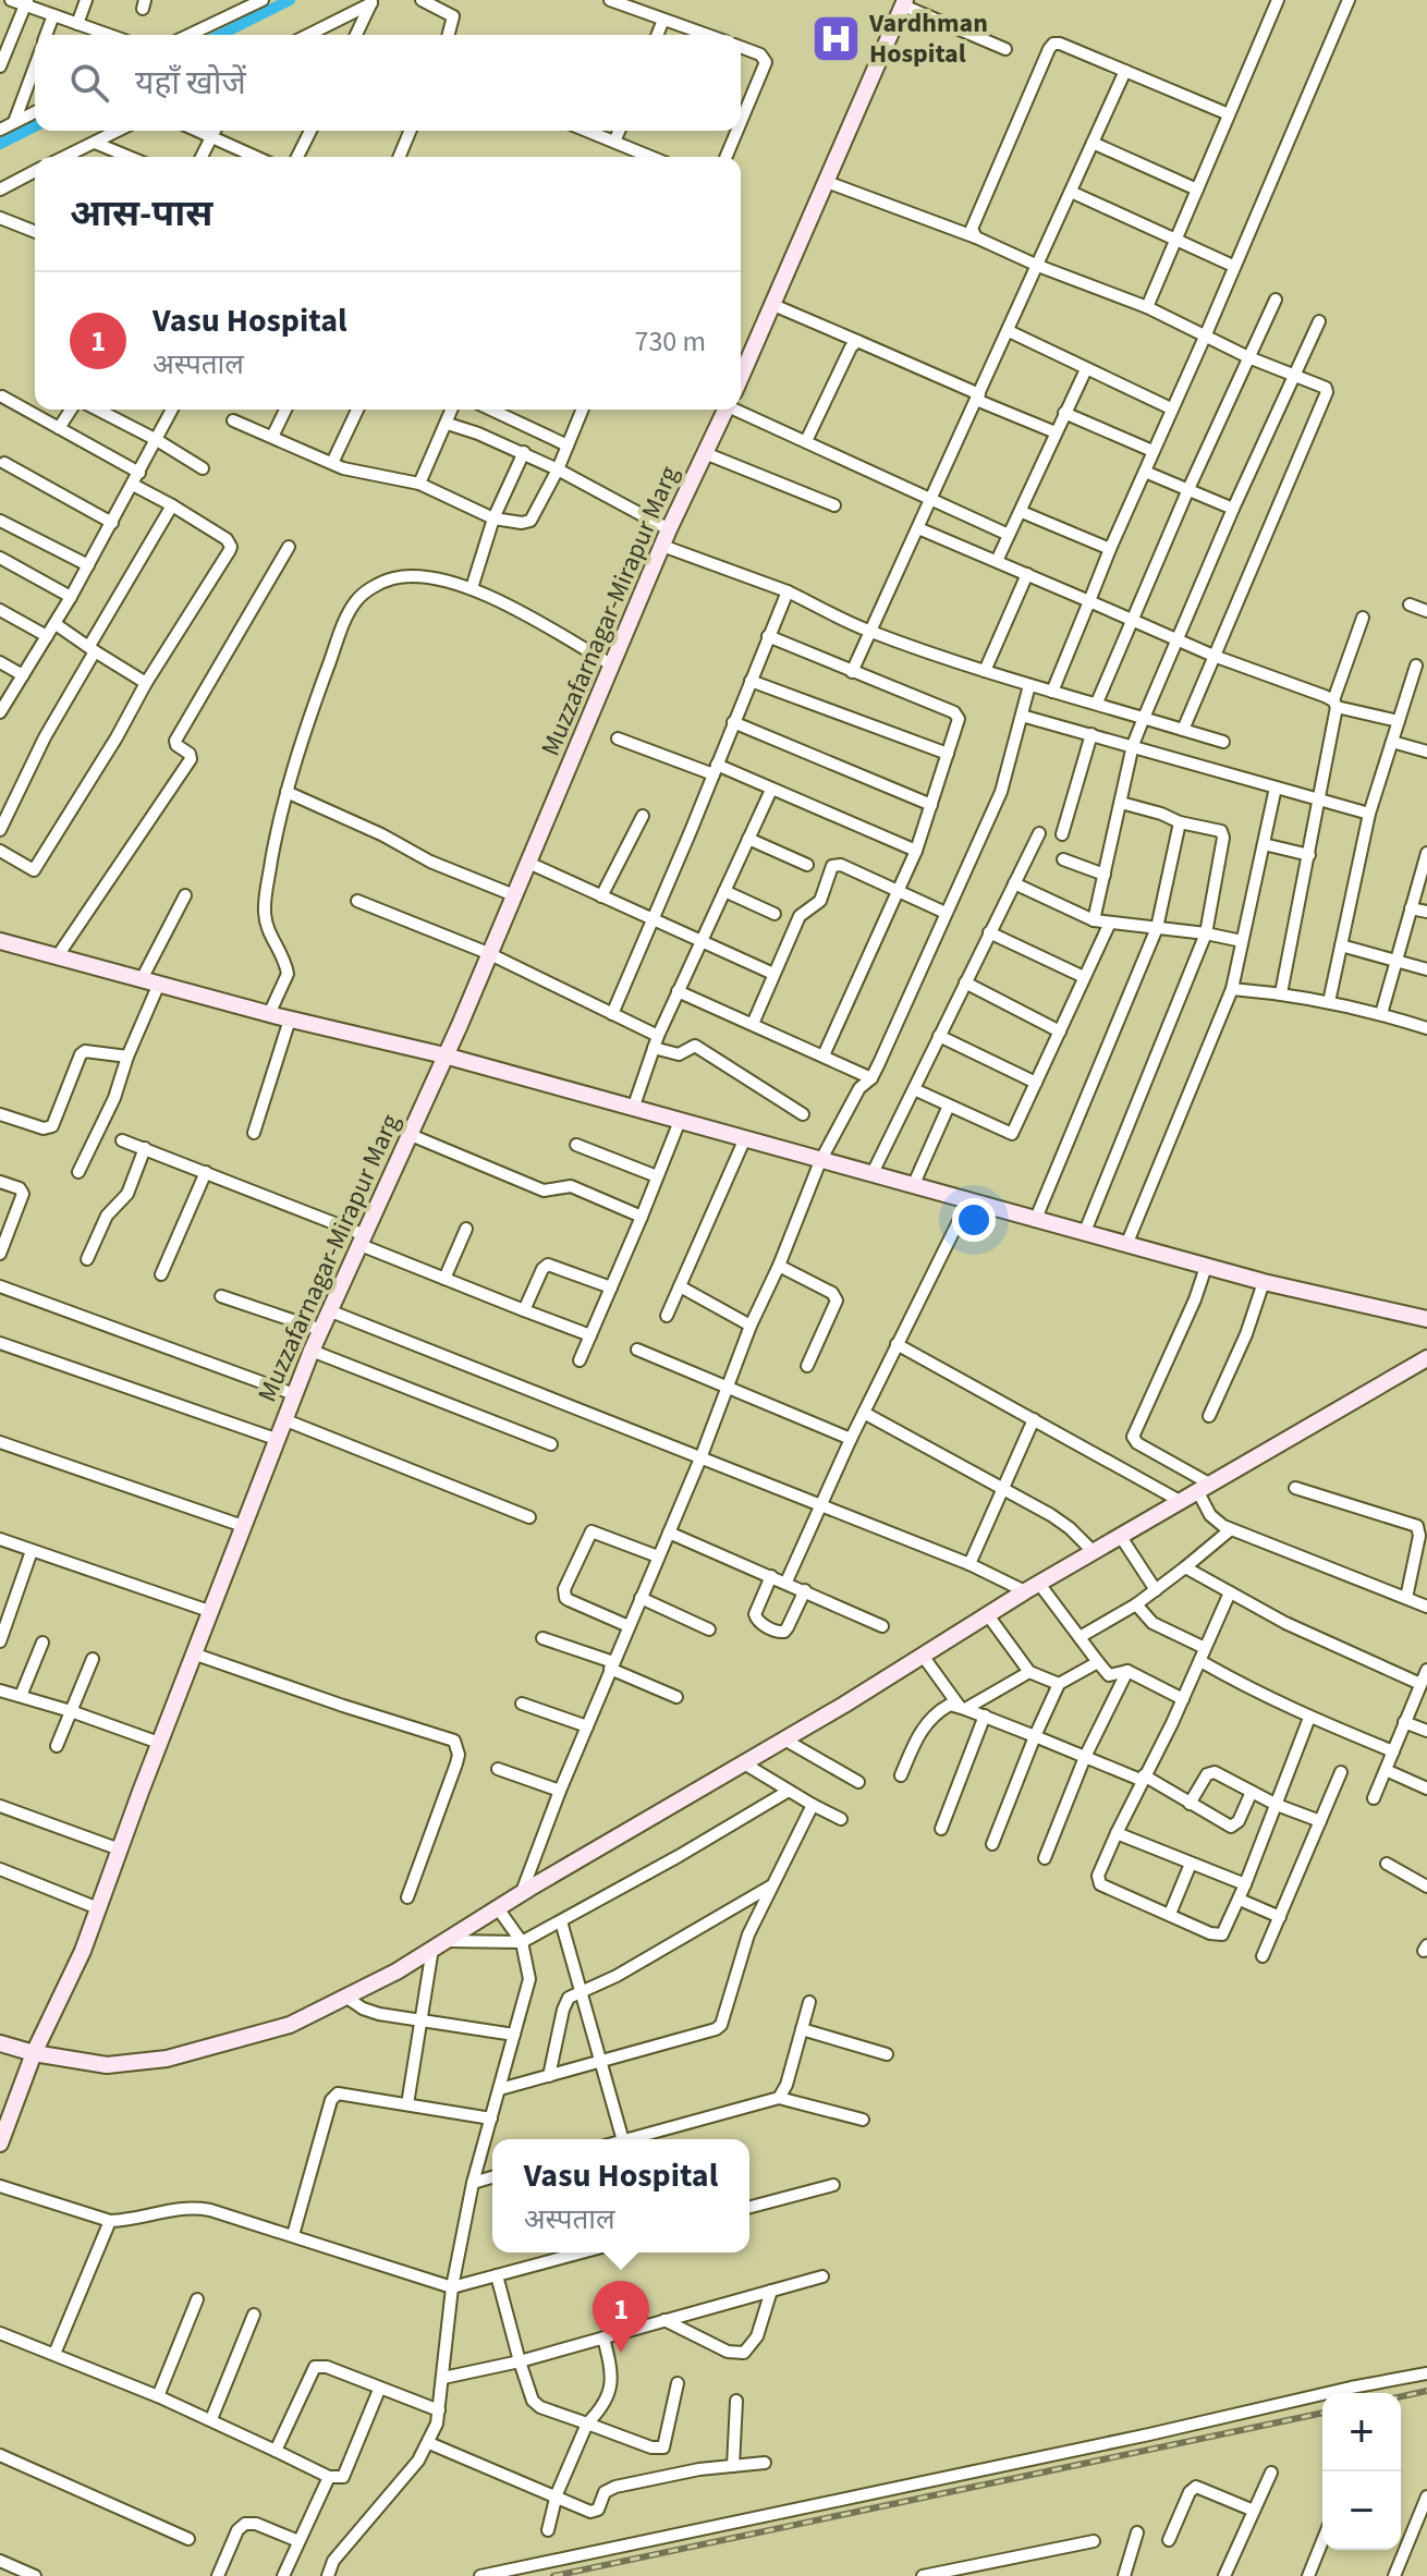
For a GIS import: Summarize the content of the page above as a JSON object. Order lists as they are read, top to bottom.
{
  "streets": {
    "main road": ["Muzzafarnagar-Mirapur Marg"]
  },
  "places": {
    "hospital": ["Vardhman Hospital"]
  },
  "page": {
    "search": "यहाँ खोजें",
    "heading": "आस-पास",
    "list": [
      {
        "mark": "1",
        "name": "Vasu Hospital",
        "note": "अस्पताल",
        "value": "730 m"
      }
    ],
    "popup": ["Vasu Hospital", "अस्पताल"],
    "pins": "1",
    "map_buttons": ["+", "−"]
  }
}
